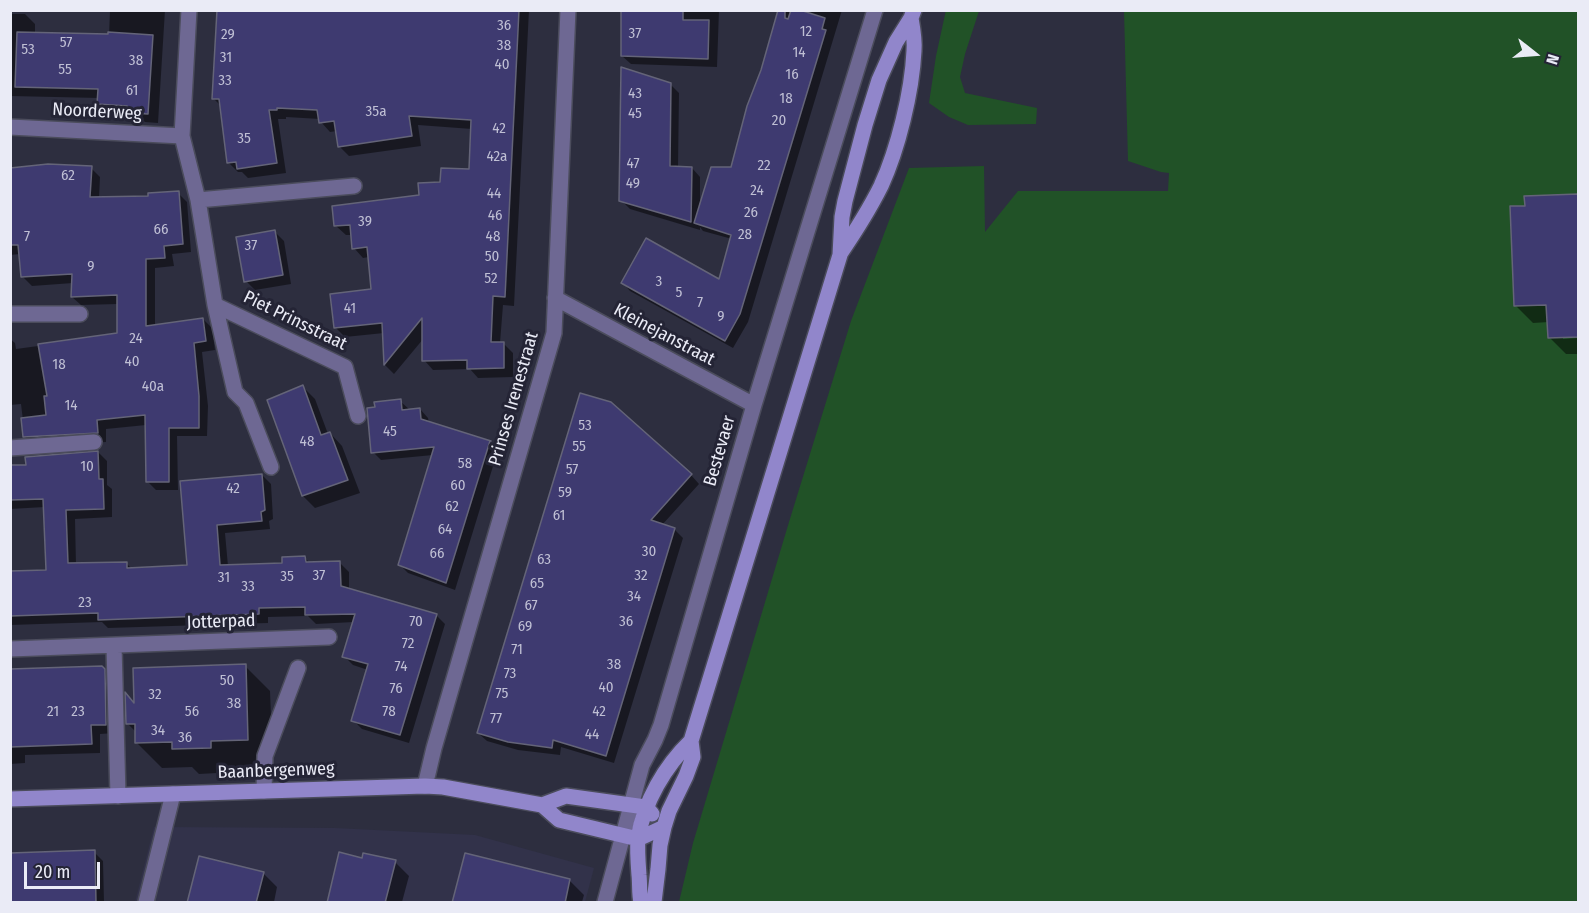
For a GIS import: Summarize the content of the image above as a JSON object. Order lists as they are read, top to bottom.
{
  "streets": {
    "main road": ["Bestevaer", "Baanbergenweg"],
    "street": [
      "Noorderweg",
      "Piet Prinsstraat",
      "Kleinejanstraat",
      "Prinses Irenestraat",
      "Jotterpad"
    ]
  },
  "crossings": [
    ["Noorderweg", "Piet Prinsstraat"],
    ["Kleinejanstraat", "Prinses Irenestraat"],
    ["Kleinejanstraat", "Bestevaer"],
    ["Prinses Irenestraat", "Baanbergenweg"],
    ["Bestevaer", "Baanbergenweg"]
  ],
  "house_numbers": [
    "36",
    "12",
    "37",
    "29",
    "57",
    "38",
    "53",
    "14",
    "31",
    "38",
    "40",
    "55",
    "16",
    "33",
    "61",
    "43",
    "18",
    "35a",
    "45",
    "20",
    "42",
    "35",
    "42a",
    "47",
    "22",
    "62",
    "49",
    "24",
    "44",
    "26",
    "46",
    "39",
    "66",
    "28",
    "7",
    "48",
    "37",
    "50",
    "9",
    "52",
    "3",
    "5",
    "7",
    "41",
    "9",
    "24",
    "40",
    "18",
    "40a",
    "14",
    "53",
    "45",
    "48",
    "55",
    "58",
    "10",
    "57",
    "60",
    "42",
    "59",
    "62",
    "61",
    "64",
    "30",
    "66",
    "63",
    "37",
    "32",
    "35",
    "31",
    "65",
    "33",
    "34",
    "23",
    "67",
    "70",
    "36",
    "69",
    "72",
    "71",
    "38",
    "74",
    "73",
    "50",
    "40",
    "76",
    "75",
    "32",
    "38",
    "21",
    "23",
    "56",
    "78",
    "42",
    "77",
    "34",
    "44",
    "36"
  ],
  "scale_bar": "20 m",
  "north": "right"
}
